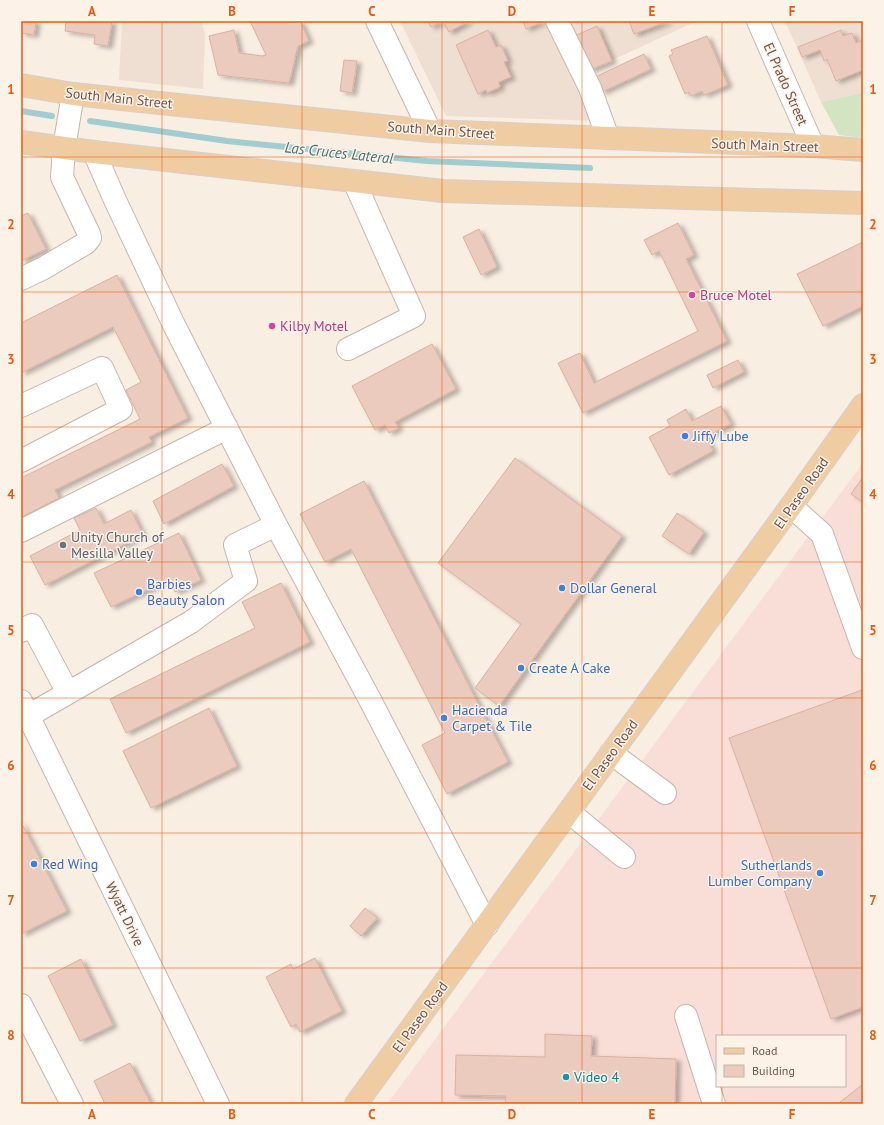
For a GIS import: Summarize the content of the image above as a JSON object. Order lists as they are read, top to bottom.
{
  "streets": {
    "main road": ["South Main Street", "El Paseo Road"],
    "street": ["El Prado Street", "Wyatt Drive"]
  },
  "crossings": [
    ["El Prado Street", "South Main Street"]
  ],
  "water": ["Las Cruces Lateral"],
  "places": [
    "Bruce Motel",
    "Kilby Motel",
    "Jiffy Lube",
    "Unity Church of Mesilla Valley",
    "Dollar General",
    "Barbies Beauty Salon",
    "Create A Cake",
    "Hacienda Carpet & Tile",
    "Red Wing",
    "Sutherlands Lumber Company",
    "Video 4"
  ],
  "legend": ["Road", "Building"],
  "grid": {
    "columns": [
      "A",
      "B",
      "C",
      "D",
      "E",
      "F"
    ],
    "rows": [
      "1",
      "2",
      "3",
      "4",
      "5",
      "6",
      "7",
      "8"
    ]
  }
}
